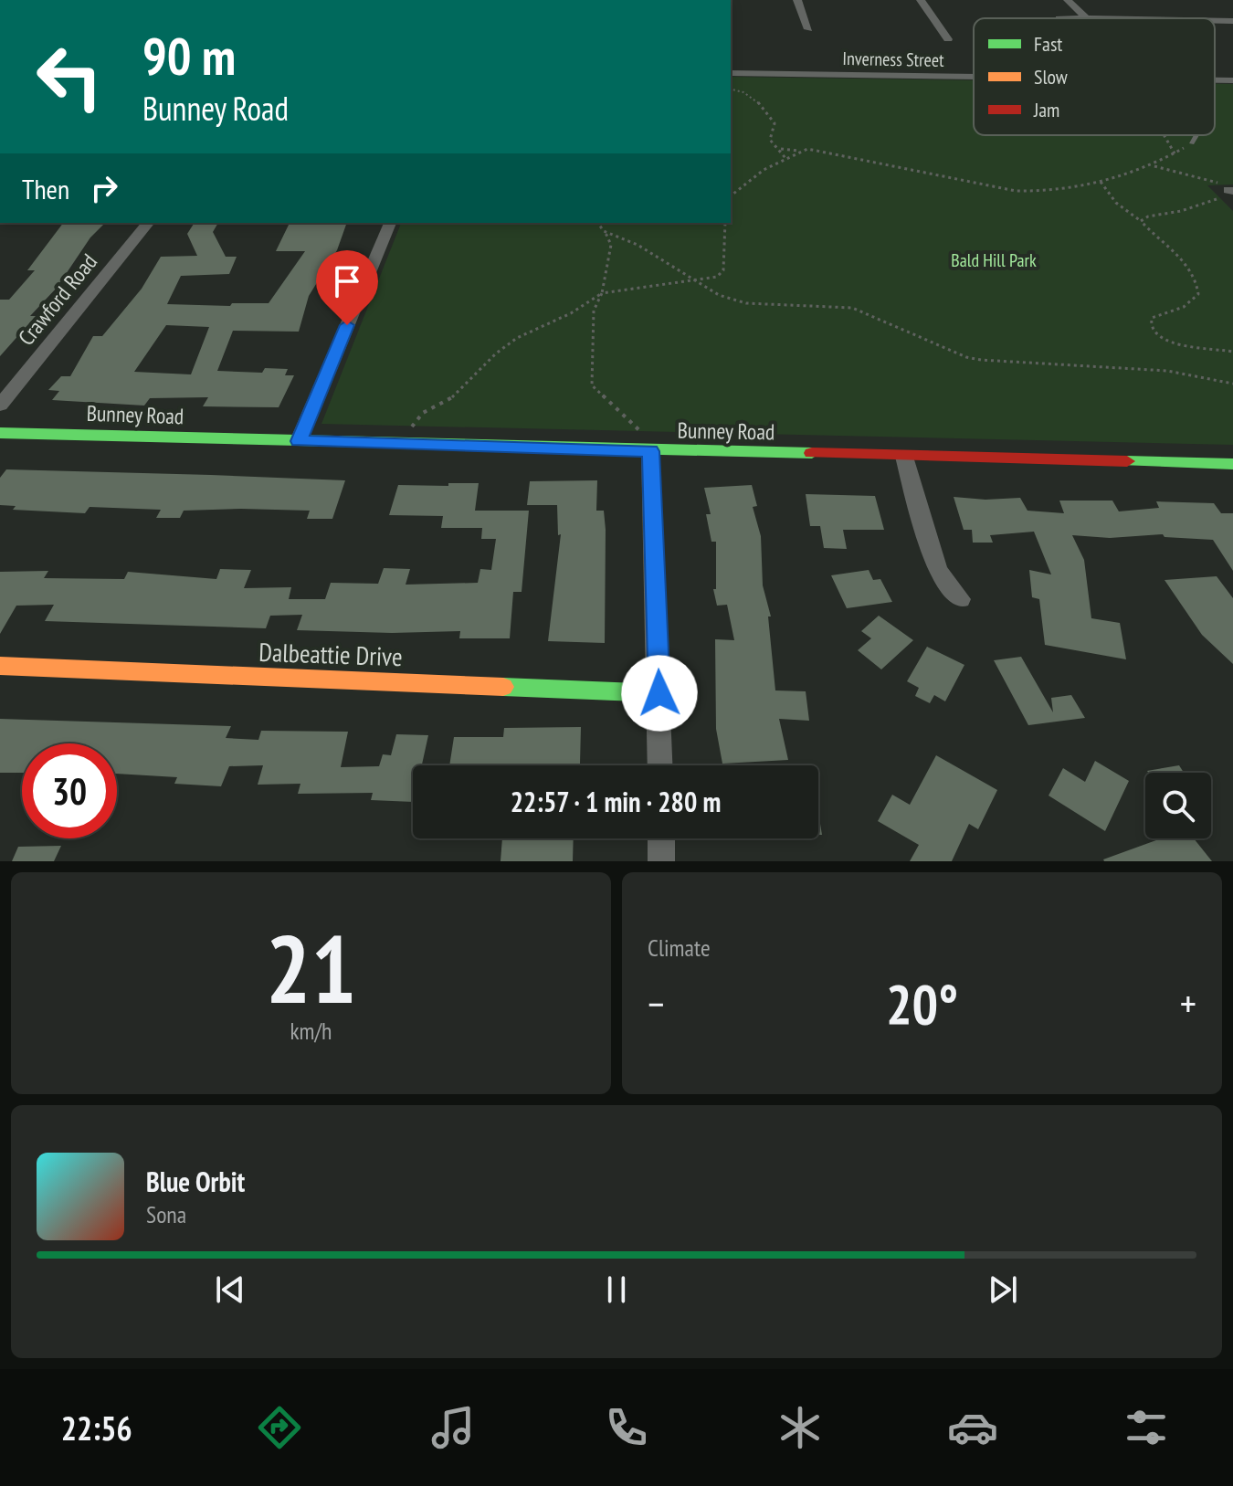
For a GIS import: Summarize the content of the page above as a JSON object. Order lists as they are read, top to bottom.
{
  "streets": {
    "street": [
      "Inverness Street",
      "Crawford Road",
      "Bunney Road",
      "Dalbeattie Drive"
    ]
  },
  "parks": ["Bald Hill Park"],
  "legend": ["Fast", "Slow", "Jam"],
  "page": {
    "turn": ["90 m", "Bunney Road"],
    "then": "Then",
    "limit": "30",
    "trip": "22:57 · 1 min · 280 m",
    "tile": [
      ["21", "km/h"],
      "Climate"
    ],
    "heat": ["−", "20°", "+"],
    "song": ["Blue Orbit", "Sona"],
    "tabs": "22:56"
  }
}
